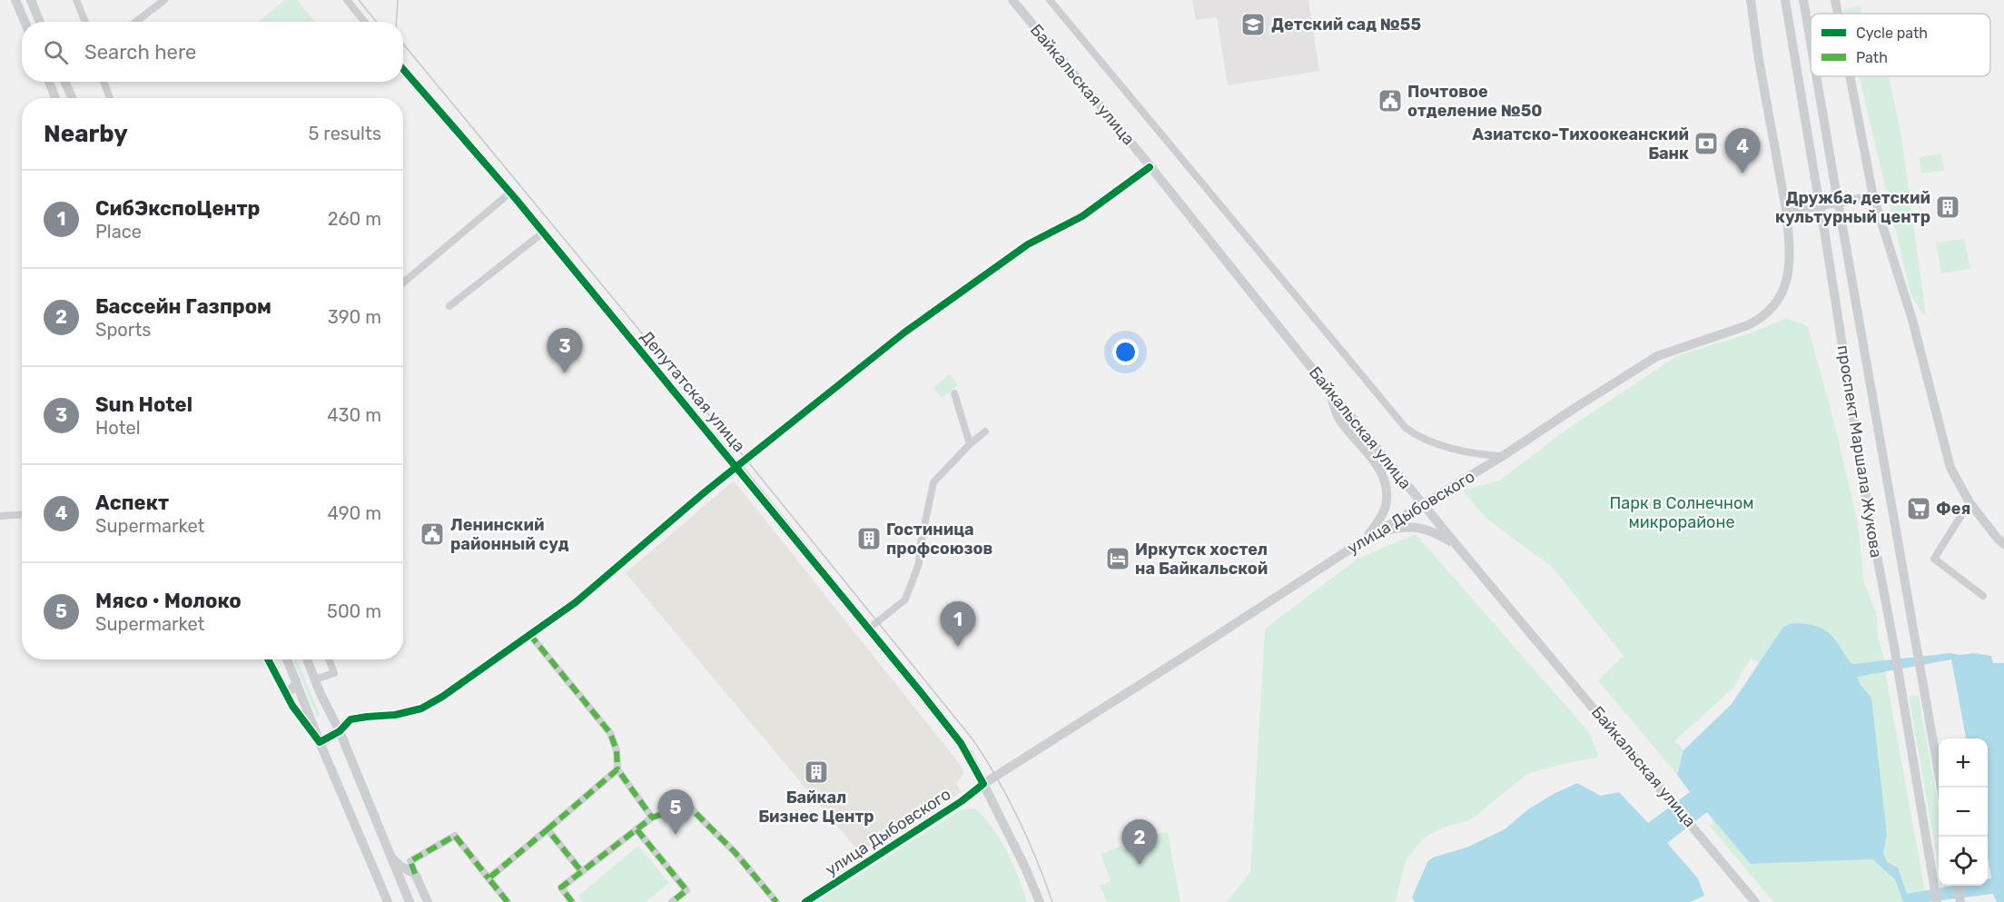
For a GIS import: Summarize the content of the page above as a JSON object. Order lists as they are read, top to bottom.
{
  "streets": {
    "main road": [
      "Байкальская улица",
      "Депутатская улица",
      "проспект Маршала Жукова",
      "улица Дыбовского"
    ]
  },
  "crossings": [
    ["Байкальская улица", "улица Дыбовского"],
    ["Депутатская улица", "улица Дыбовского"]
  ],
  "parks": ["Парк в Солнечном микрорайоне"],
  "places": {
    "school or university": ["Детский сад №55"],
    "public building": ["Почтовое отделение №50", "Ленинский районный суд"],
    "bank": ["Азиатско-Тихоокеанский Банк"],
    "building": ["Дружба, детский культурный центр", "Гостиница профсоюзов", "Байкал Бизнес Центр"],
    "supermarket": ["Фея"],
    "hotel": ["Иркутск хостел на Байкальской"]
  },
  "legend": ["Cycle path", "Path"],
  "page": {
    "search": "Search here",
    "heading": ["Nearby", "5 results"],
    "pins": [
      "4",
      "3",
      "1",
      "5",
      "2"
    ],
    "list": [
      {
        "mark": "1",
        "name": "СибЭкспоЦентр",
        "note": "Place",
        "value": "260 m"
      },
      {
        "mark": "2",
        "name": "Бассейн Газпром",
        "note": "Sports",
        "value": "390 m"
      },
      {
        "mark": "3",
        "name": "Sun Hotel",
        "note": "Hotel",
        "value": "430 m"
      },
      {
        "mark": "4",
        "name": "Аспект",
        "note": "Supermarket",
        "value": "490 m"
      },
      {
        "mark": "5",
        "name": "Мясо • Молоко",
        "note": "Supermarket",
        "value": "500 m"
      }
    ],
    "map_buttons": ["+", "−"]
  }
}
